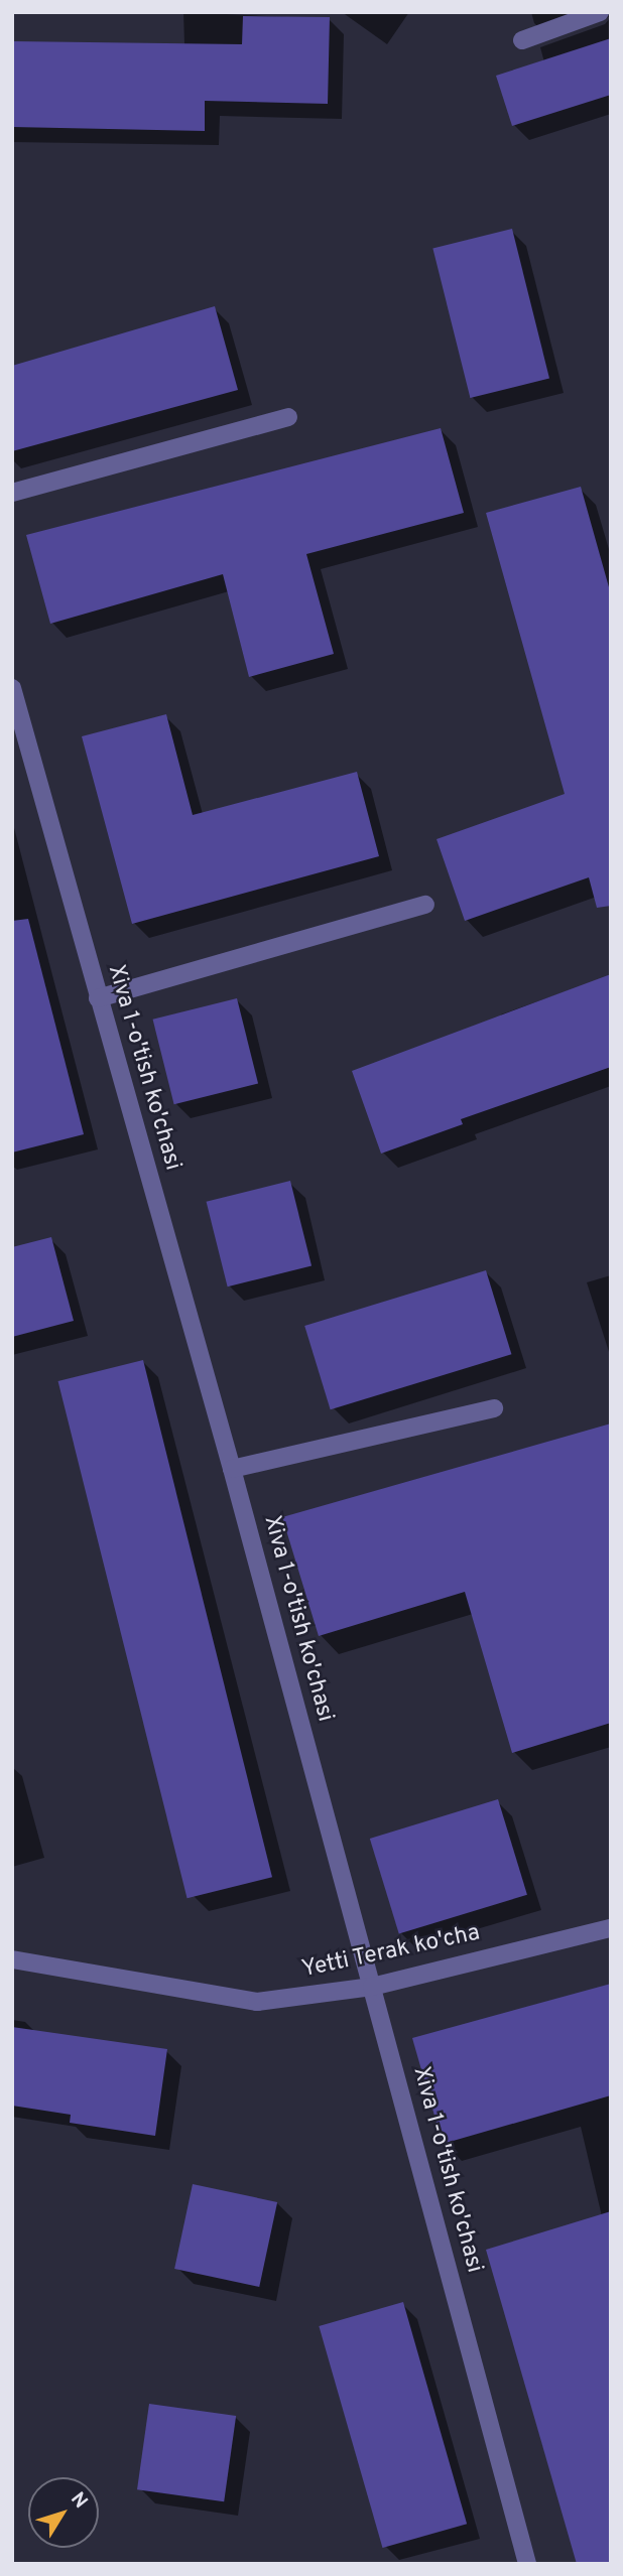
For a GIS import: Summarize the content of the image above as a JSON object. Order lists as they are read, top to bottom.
{
  "streets": {
    "street": ["Xiva 1-o'tish ko'chasi", "Yetti Terak ko'cha"]
  },
  "crossings": [
    ["Xiva 1-o'tish ko'chasi", "Yetti Terak ko'cha"]
  ],
  "north": "top right"
}
